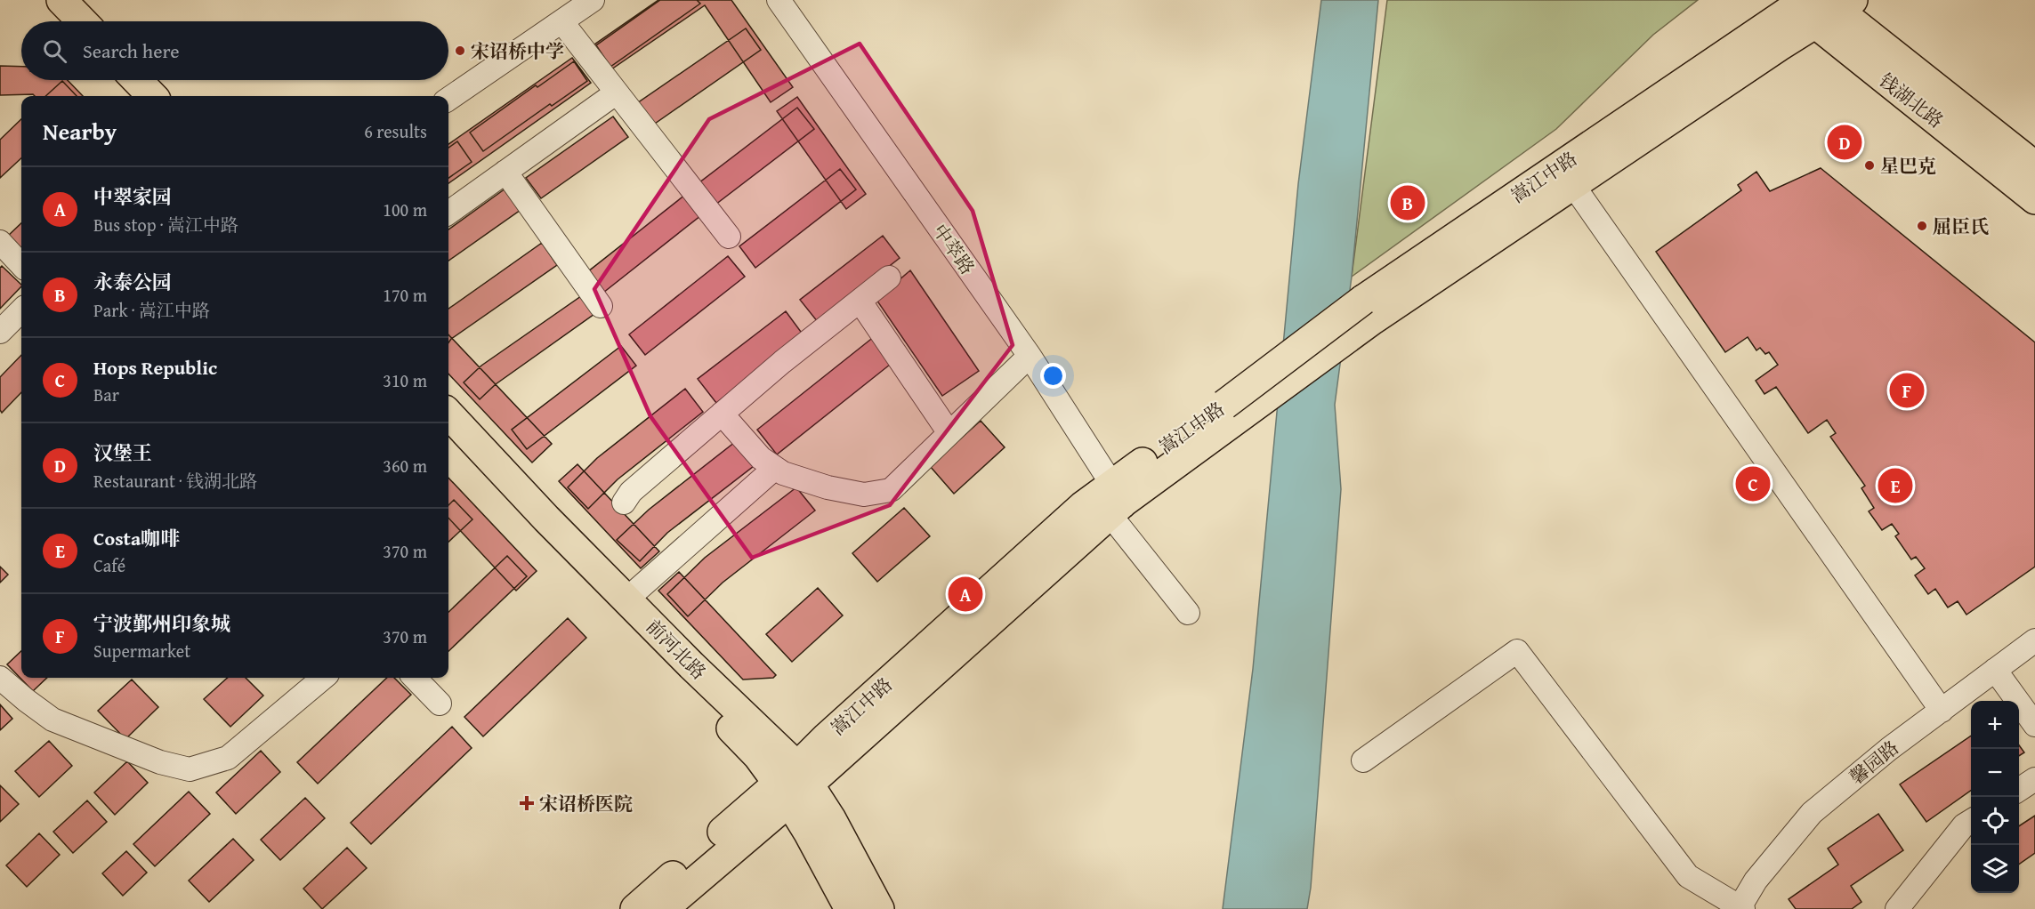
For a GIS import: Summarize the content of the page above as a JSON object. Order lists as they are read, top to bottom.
{
  "streets": {
    "main road": ["钱湖北路", "嵩江中路", "前河北路"],
    "street": ["中萃路", "馨园路"]
  },
  "crossings": [
    ["钱湖北路", "嵩江中路"],
    ["嵩江中路", "中萃路"],
    ["嵩江中路", "前河北路"]
  ],
  "places": {
    "other": ["宋诏桥中学", "星巴克", "屈臣氏"],
    "health": ["宋诏桥医院"]
  },
  "page": {
    "search": "Search here",
    "heading": ["Nearby", "6 results"],
    "pins": [
      "D",
      "B",
      "F",
      "C",
      "E",
      "A"
    ],
    "list": [
      {
        "mark": "A",
        "name": "中翠家园",
        "note": "Bus stop · 嵩江中路",
        "value": "100 m"
      },
      {
        "mark": "B",
        "name": "永泰公园",
        "note": "Park · 嵩江中路",
        "value": "170 m"
      },
      {
        "mark": "C",
        "name": "Hops Republic",
        "note": "Bar",
        "value": "310 m"
      },
      {
        "mark": "D",
        "name": "汉堡王",
        "note": "Restaurant · 钱湖北路",
        "value": "360 m"
      },
      {
        "mark": "E",
        "name": "Costa咖啡",
        "note": "Café",
        "value": "370 m"
      },
      {
        "mark": "F",
        "name": "宁波鄞州印象城",
        "note": "Supermarket",
        "value": "370 m"
      }
    ],
    "map_buttons": ["+", "−"]
  }
}
